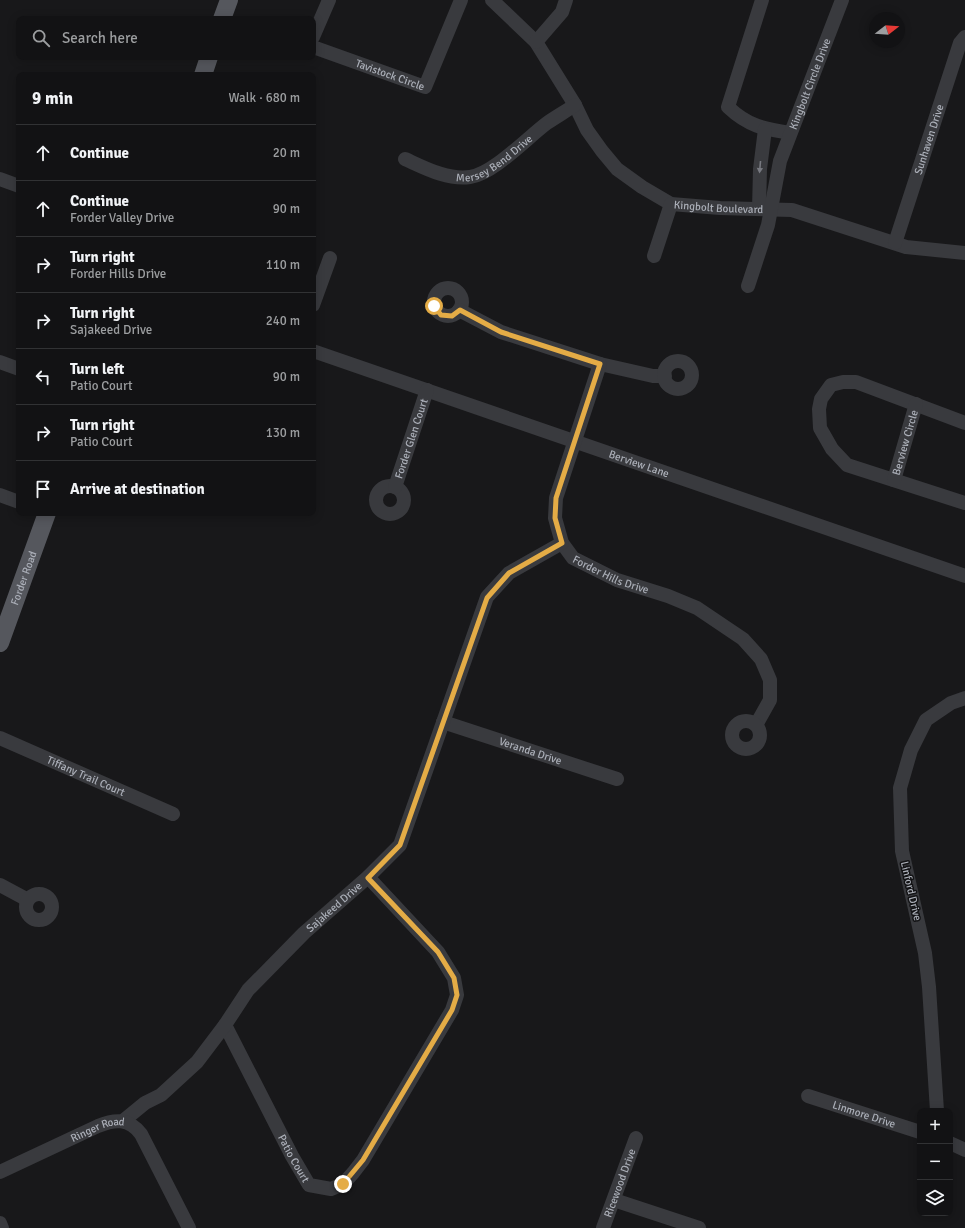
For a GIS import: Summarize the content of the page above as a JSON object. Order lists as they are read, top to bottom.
{
  "streets": {
    "main road": ["Forder Road"],
    "street": [
      "Tavistock Circle",
      "Kingbolt Circle Drive",
      "Sunhaven Drive",
      "Mersey Bend Drive",
      "Kingbolt Boulevard",
      "Forder Glen Court",
      "Berview Circle",
      "Berview Lane",
      "Forder Hills Drive",
      "Veranda Drive",
      "Tiffany Trail Court",
      "Linford Drive",
      "Sajakeed Drive",
      "Linmore Drive",
      "Ringer Road",
      "Patio Court",
      "Ricewood Drive"
    ]
  },
  "crossings": [
    ["Sunhaven Drive", "Kingbolt Boulevard"],
    ["Mersey Bend Drive", "Kingbolt Boulevard"],
    ["Forder Glen Court", "Berview Lane"],
    ["Berview Lane", "Forder Hills Drive"],
    ["Forder Hills Drive", "Sajakeed Drive"],
    ["Veranda Drive", "Sajakeed Drive"],
    ["Sajakeed Drive", "Ringer Road"],
    ["Sajakeed Drive", "Patio Court"]
  ],
  "north": "right",
  "page": {
    "search": "Search here",
    "heading": ["9 min", "Walk · 680 m"],
    "list": [
      ["Continue", "20 m"],
      ["Continue", "Forder Valley Drive", "90 m"],
      ["Turn right", "Forder Hills Drive", "110 m"],
      ["Turn right", "Sajakeed Drive", "240 m"],
      ["Turn left", "Patio Court", "90 m"],
      ["Turn right", "Patio Court", "130 m"],
      "Arrive at destination"
    ],
    "map_buttons": ["+", "−"]
  }
}
